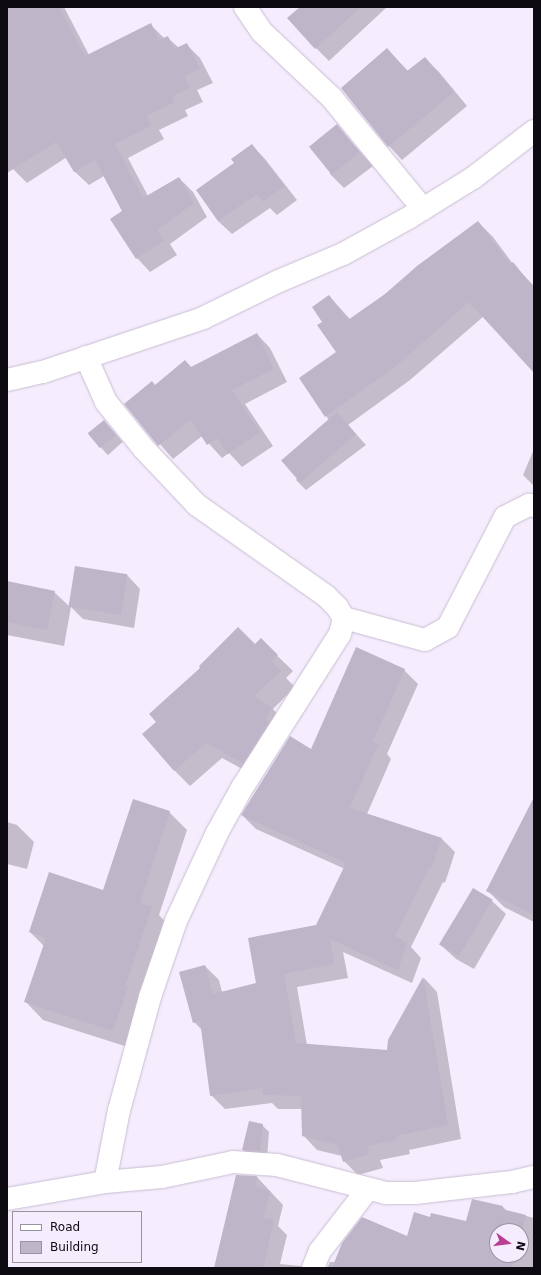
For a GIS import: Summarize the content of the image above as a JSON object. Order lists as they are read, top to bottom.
{
  "legend": ["Road", "Building"],
  "north": "right"
}
